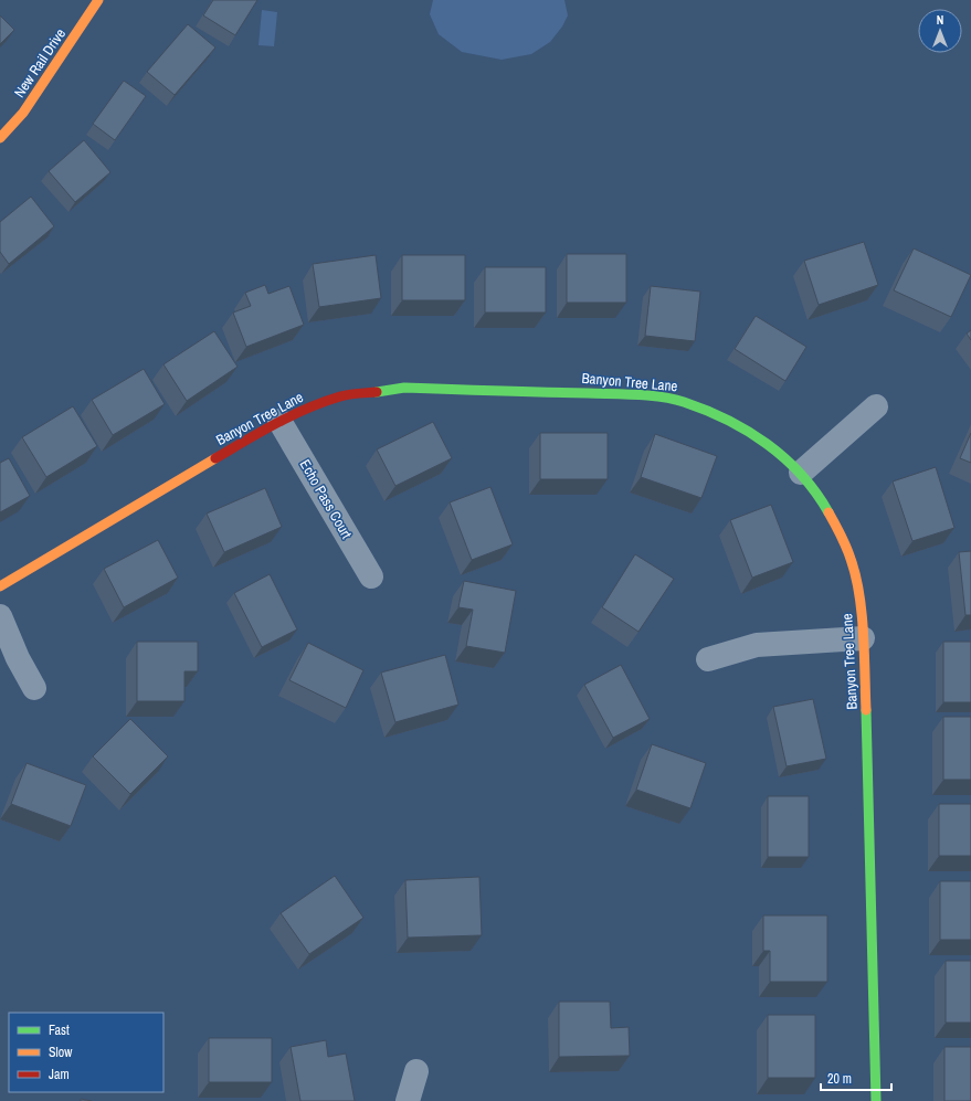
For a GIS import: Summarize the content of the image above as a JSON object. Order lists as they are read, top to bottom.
{
  "streets": {
    "street": ["New Rail Drive", "Banyon Tree Lane", "Echo Pass Court"]
  },
  "crossings": [
    ["Banyon Tree Lane", "Echo Pass Court"]
  ],
  "legend": ["Fast", "Slow", "Jam"],
  "scale_bar": "20 m",
  "north": "top"
}
